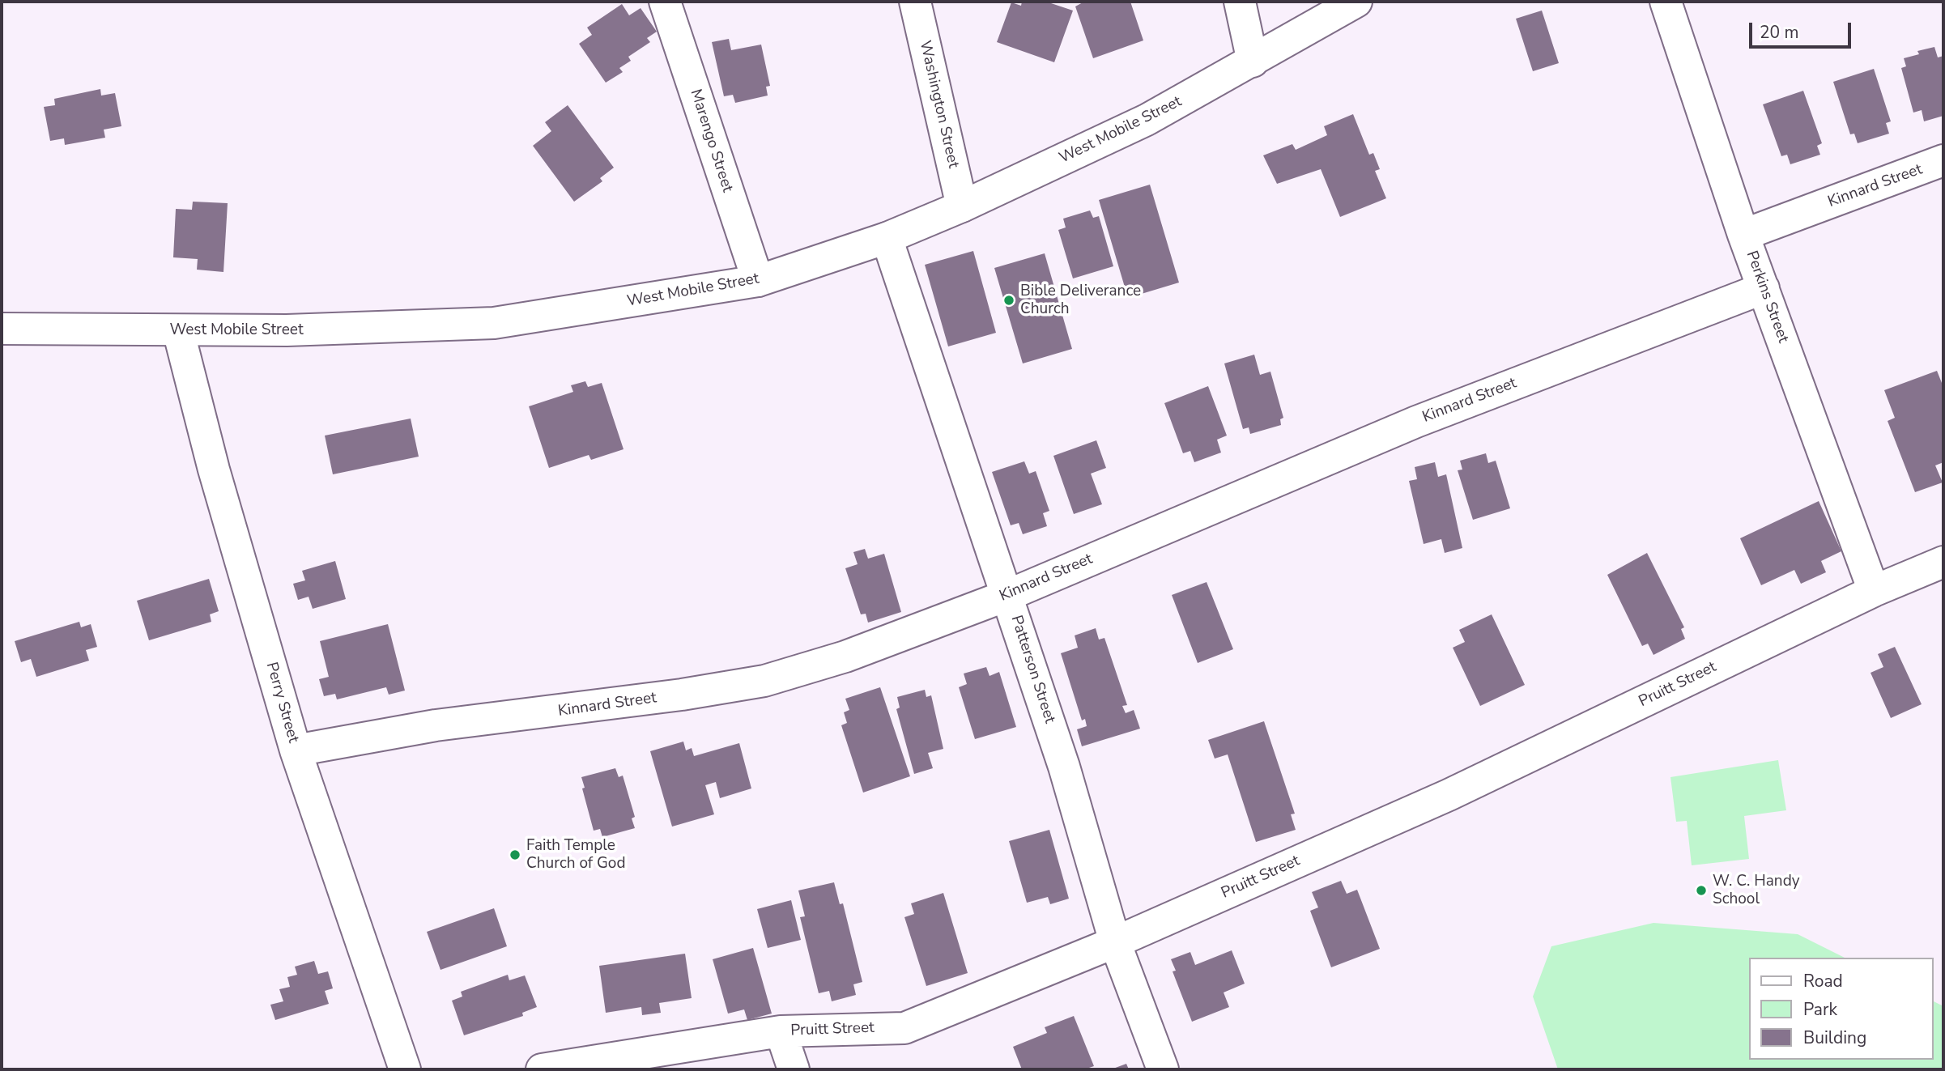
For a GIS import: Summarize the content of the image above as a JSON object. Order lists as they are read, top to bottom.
{
  "streets": {
    "street": [
      "Washington Street",
      "West Mobile Street",
      "Marengo Street",
      "Kinnard Street",
      "Perkins Street",
      "Patterson Street",
      "Pruitt Street",
      "Perry Street"
    ]
  },
  "crossings": [
    ["Washington Street", "West Mobile Street"],
    ["West Mobile Street", "Marengo Street"],
    ["West Mobile Street", "Patterson Street"],
    ["West Mobile Street", "Perry Street"],
    ["Kinnard Street", "Perkins Street"],
    ["Kinnard Street", "Patterson Street"],
    ["Kinnard Street", "Perry Street"],
    ["Perkins Street", "Pruitt Street"],
    ["Patterson Street", "Pruitt Street"]
  ],
  "places": ["Bible Deliverance Church", "Faith Temple Church of God", "W. C. Handy School"],
  "legend": ["Road", "Park", "Building"],
  "scale_bar": "20 m"
}
